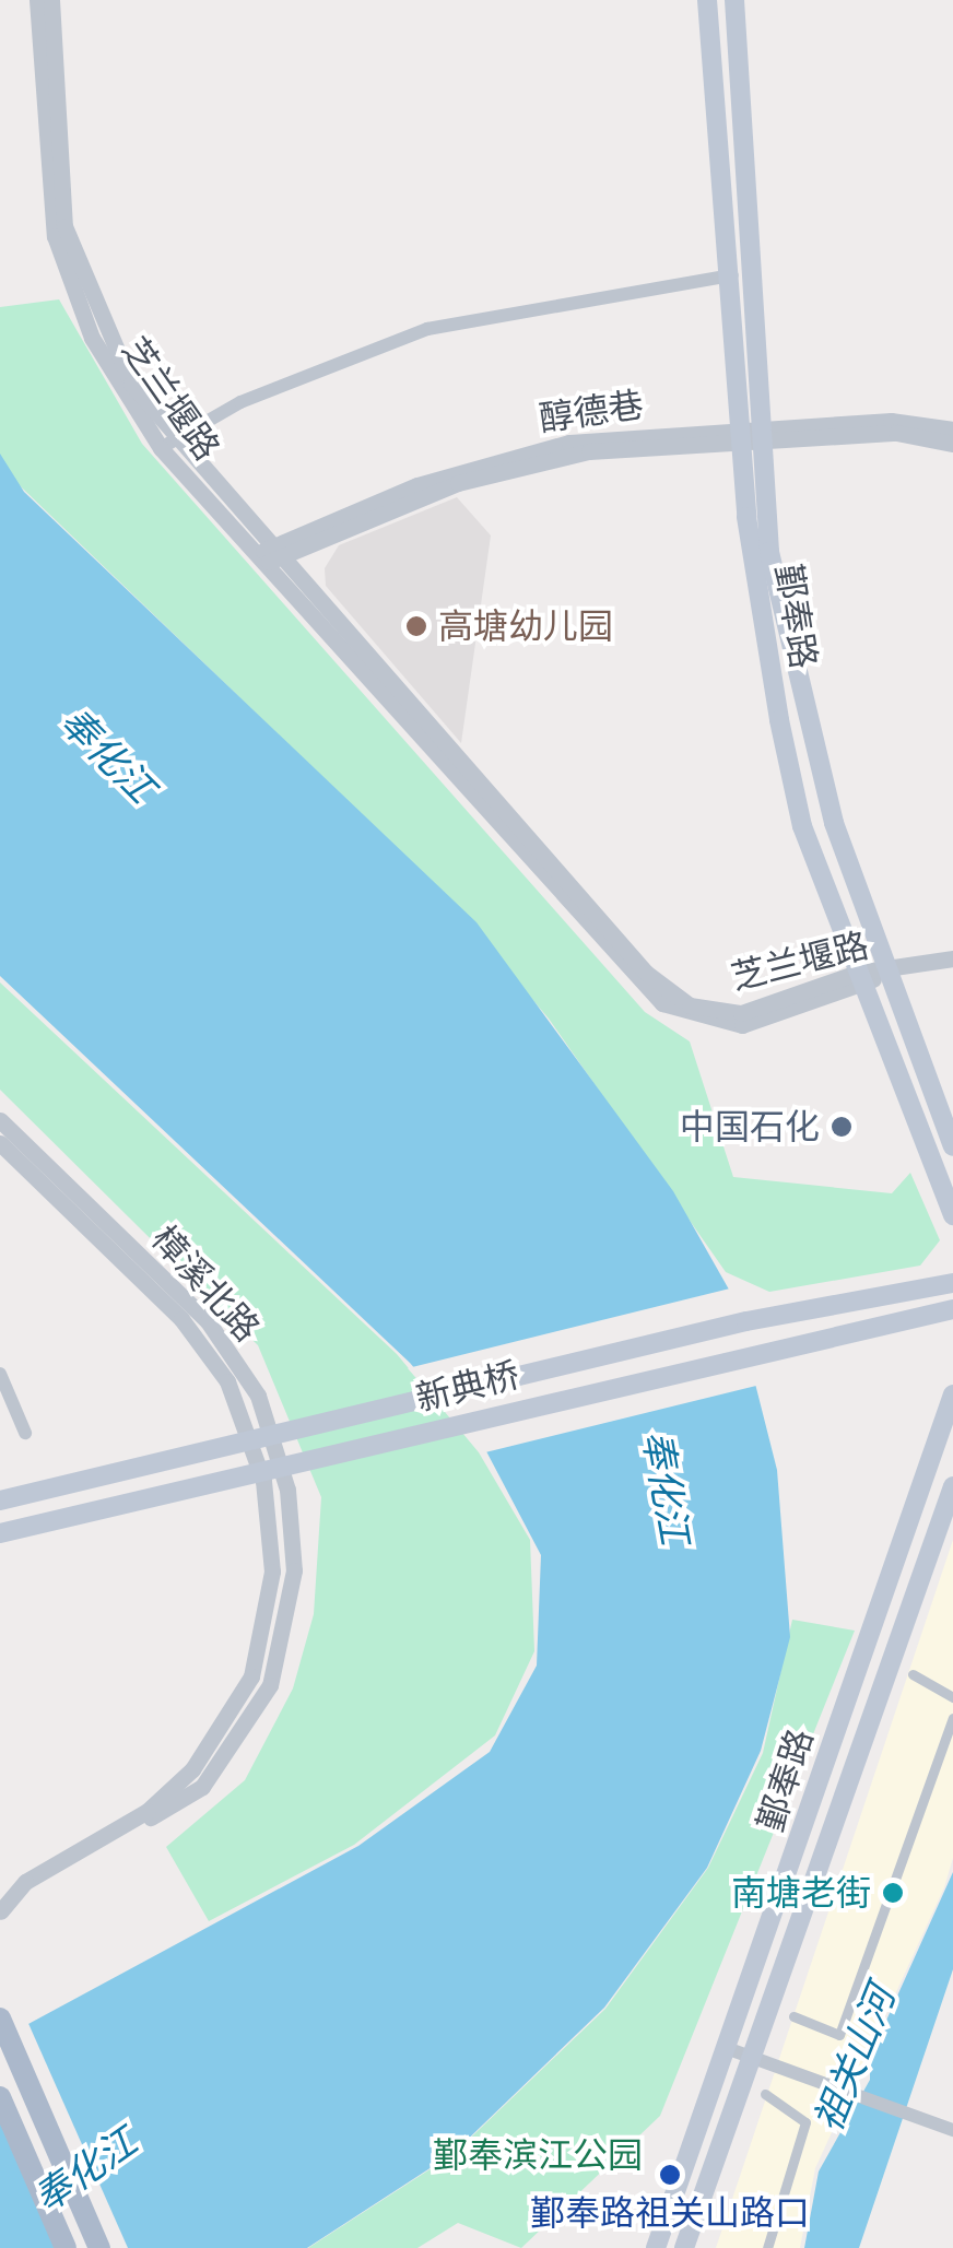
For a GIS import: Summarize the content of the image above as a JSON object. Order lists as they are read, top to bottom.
{
  "streets": {
    "main road": ["鄞奉路", "新典桥"],
    "street": ["芝兰堰路", "醇德巷", "樟溪北路"]
  },
  "crossings": [
    ["芝兰堰路", "醇德巷"],
    ["芝兰堰路", "鄞奉路"],
    ["醇德巷", "鄞奉路"]
  ],
  "water": ["奉化江", "祖关山河"],
  "parks": ["鄞奉滨江公园"],
  "places": [
    "高塘幼儿园",
    "中国石化",
    "南塘老街",
    "鄞奉路祖关山路口"
  ]
}
